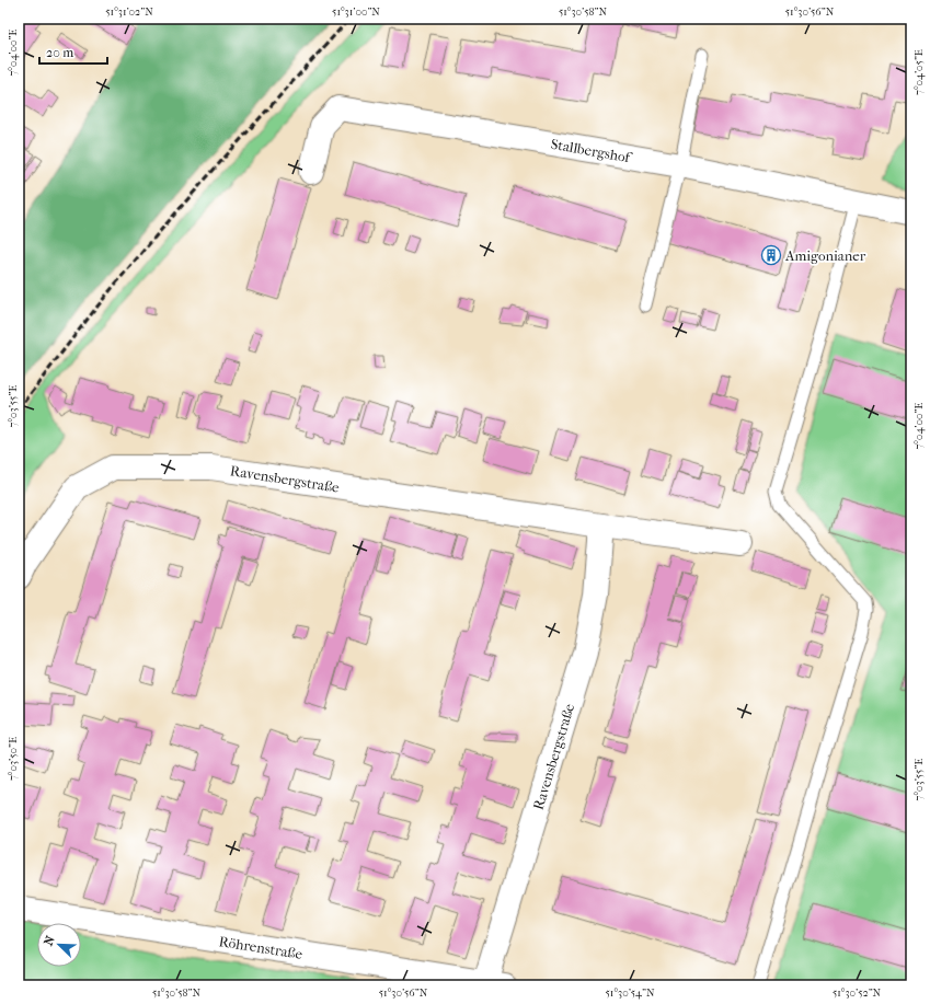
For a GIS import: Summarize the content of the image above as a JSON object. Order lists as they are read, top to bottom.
{
  "streets": {
    "street": ["Stallbergshof", "Ravensbergstraße", "Röhrenstraße"]
  },
  "crossings": [
    ["Ravensbergstraße", "Röhrenstraße"]
  ],
  "places": {
    "building": ["Amigonianer"]
  },
  "scale_bar": "20 m",
  "north": "top left",
  "coordinates": [
    "51°31'02\"N",
    "51°31'00\"N",
    "51°30'58\"N",
    "51°30'56\"N",
    "7°04'00\"E",
    "7°04'05\"E",
    "7°03'55\"E",
    "7°03'50\"E",
    "51°30'54\"N",
    "51°30'52\"N"
  ]
}
